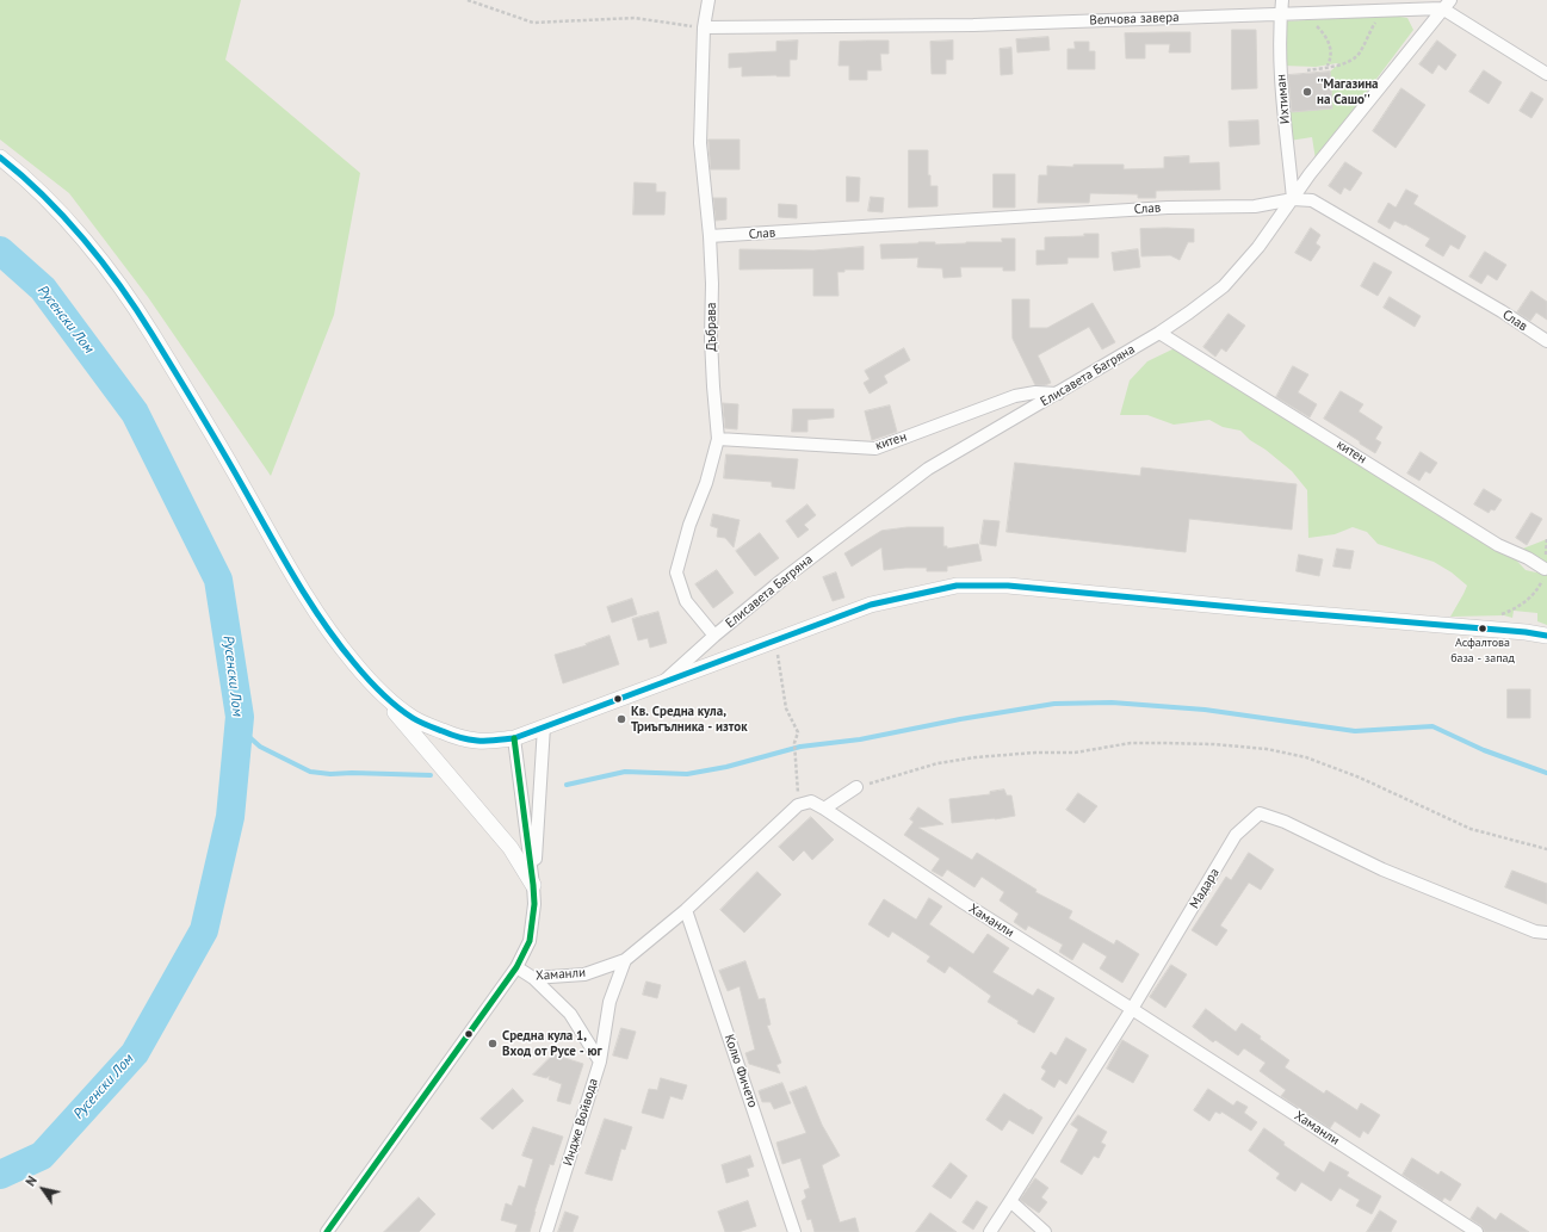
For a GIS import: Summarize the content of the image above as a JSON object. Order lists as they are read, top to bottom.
{
  "streets": {
    "street": [
      "Велчова завера",
      "Ихтиман",
      "Слав",
      "Дъбрава",
      "Елисавета Багряна",
      "китен",
      "Мадара",
      "Хаманли",
      "Колю Фичето",
      "Индже Войвода"
    ]
  },
  "crossings": [
    ["Велчова завера", "Ихтиман"],
    ["Велчова завера", "Дъбрава"],
    ["Велчова завера", "Елисавета Багряна"],
    ["Ихтиман", "Слав"],
    ["Ихтиман", "Елисавета Багряна"],
    ["Слав", "Дъбрава"],
    ["Слав", "Елисавета Багряна"],
    ["Дъбрава", "Елисавета Багряна"],
    ["Дъбрава", "китен"],
    ["Елисавета Багряна", "китен"],
    ["Мадара", "Хаманли"],
    ["Хаманли", "Колю Фичето"],
    ["Хаманли", "Индже Войвода"]
  ],
  "water": ["Русенски Лом"],
  "places": [
    "''Магазина на Сашо''",
    "Асфалтова база - запад",
    "Кв. Средна кула, Триъгълника - изток",
    "Средна кула 1, Вход от Русе - юг"
  ],
  "north": "top left"
}
